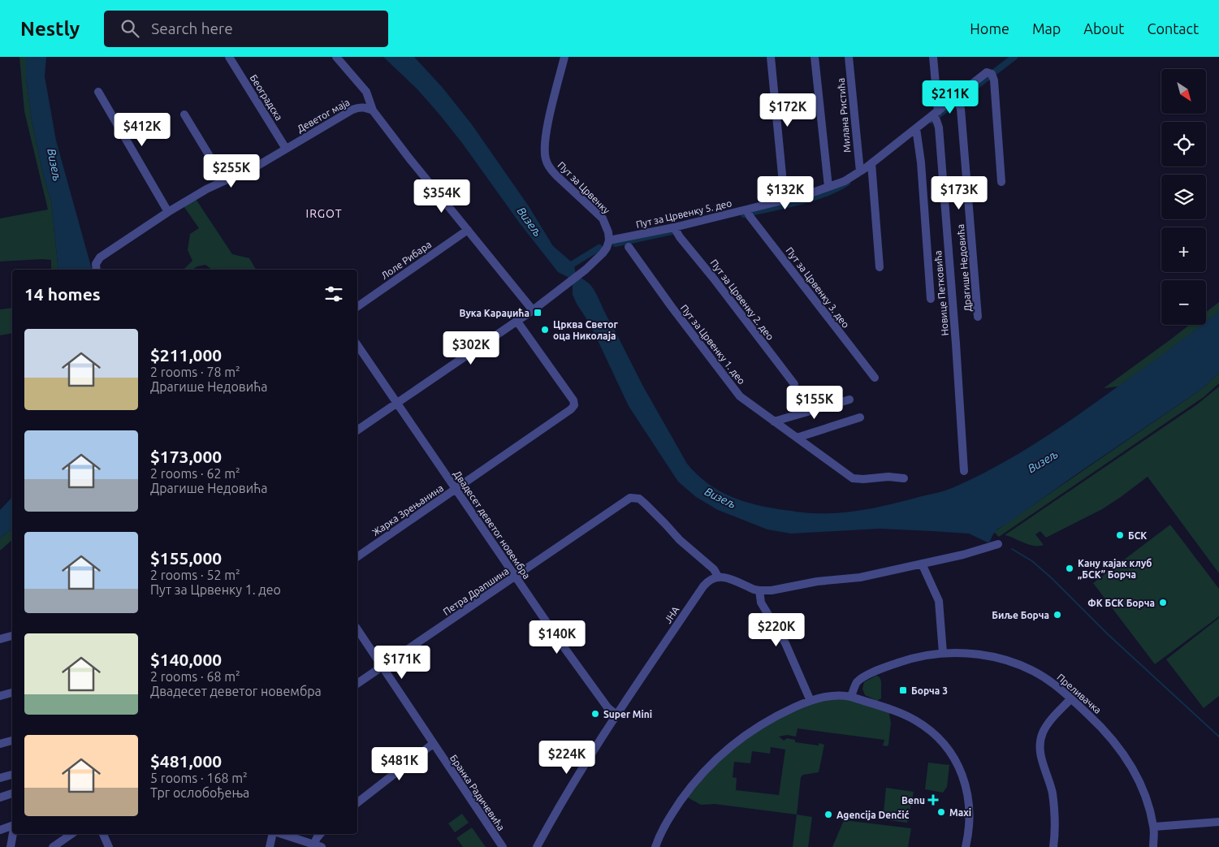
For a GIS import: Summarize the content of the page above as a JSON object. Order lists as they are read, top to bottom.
{
  "streets": {
    "street": [
      "Београдска",
      "Деветог маја",
      "Милана Ристића",
      "Пут за Црвенку",
      "Пут за Црвенку 5. део",
      "Лоле Рибара",
      "Драгише Недовића",
      "Пут за Црвенку 3. део",
      "Новице Петковића",
      "Пут за Црвенку 2. део",
      "Пут за Црвенку 1. део",
      "Жарка Зрењанина",
      "Двадесет деветог новембра",
      "Петра Драпшина",
      "ЈНА",
      "Преливачка",
      "Бранка Радичевића"
    ]
  },
  "crossings": [
    ["Београдска", "Деветог маја"],
    ["Милана Ристића", "Пут за Црвенку 5. део"],
    ["Пут за Црвенку", "Пут за Црвенку 5. део"],
    ["Пут за Црвенку 5. део", "Драгише Недовића"],
    ["Пут за Црвенку 5. део", "Пут за Црвенку 3. део"],
    ["Пут за Црвенку 5. део", "Новице Петковића"],
    ["Пут за Црвенку 5. део", "Пут за Црвенку 2. део"],
    ["Жарка Зрењанина", "Двадесет деветог новембра"],
    ["Двадесет деветог новембра", "Петра Драпшина"],
    ["Двадесет деветог новембра", "ЈНА"],
    ["Петра Драпшина", "ЈНА"],
    ["Петра Драпшина", "Бранка Радичевића"]
  ],
  "districts": ["IRGOT"],
  "water": ["Визељ"],
  "places": {
    "transit": ["Вука Караџића", "Борча 3"],
    "other": [
      "Црква Светог оца Николаја",
      "БСК",
      "Кану кајак клуб „БСК” Борча",
      "ФК БСК Борча",
      "Биље Борча",
      "Super Mini",
      "Maxi",
      "Agencija Denčić"
    ],
    "health": ["Benu"]
  },
  "north": "bottom right",
  "page": {
    "header": "Nestly",
    "search": "Search here",
    "nav": [
      "Home",
      "Map",
      "About",
      "Contact"
    ],
    "map_buttons": ["+", "−"],
    "price": [
      "$211K",
      "$172K",
      "$412K",
      "$255K",
      "$132K",
      "$173K",
      "$354K",
      "$302K",
      "$155K",
      "$220K",
      "$140K",
      "$171K",
      "$224K",
      "$481K"
    ],
    "heading": "14 homes",
    "list": [
      {
        "name": "$211,000",
        "note": "2 rooms · 78 m² · Драгише Недовића"
      },
      {
        "name": "$173,000",
        "note": "2 rooms · 62 m² · Драгише Недовића"
      },
      {
        "name": "$155,000",
        "note": "2 rooms · 52 m² · Пут за Црвенку 1. део"
      },
      {
        "name": "$140,000",
        "note": "2 rooms · 68 m² · Двадесет деветог новембра"
      },
      {
        "name": "$481,000",
        "note": "5 rooms · 168 m² · Трг ослобођења"
      }
    ]
  }
}
